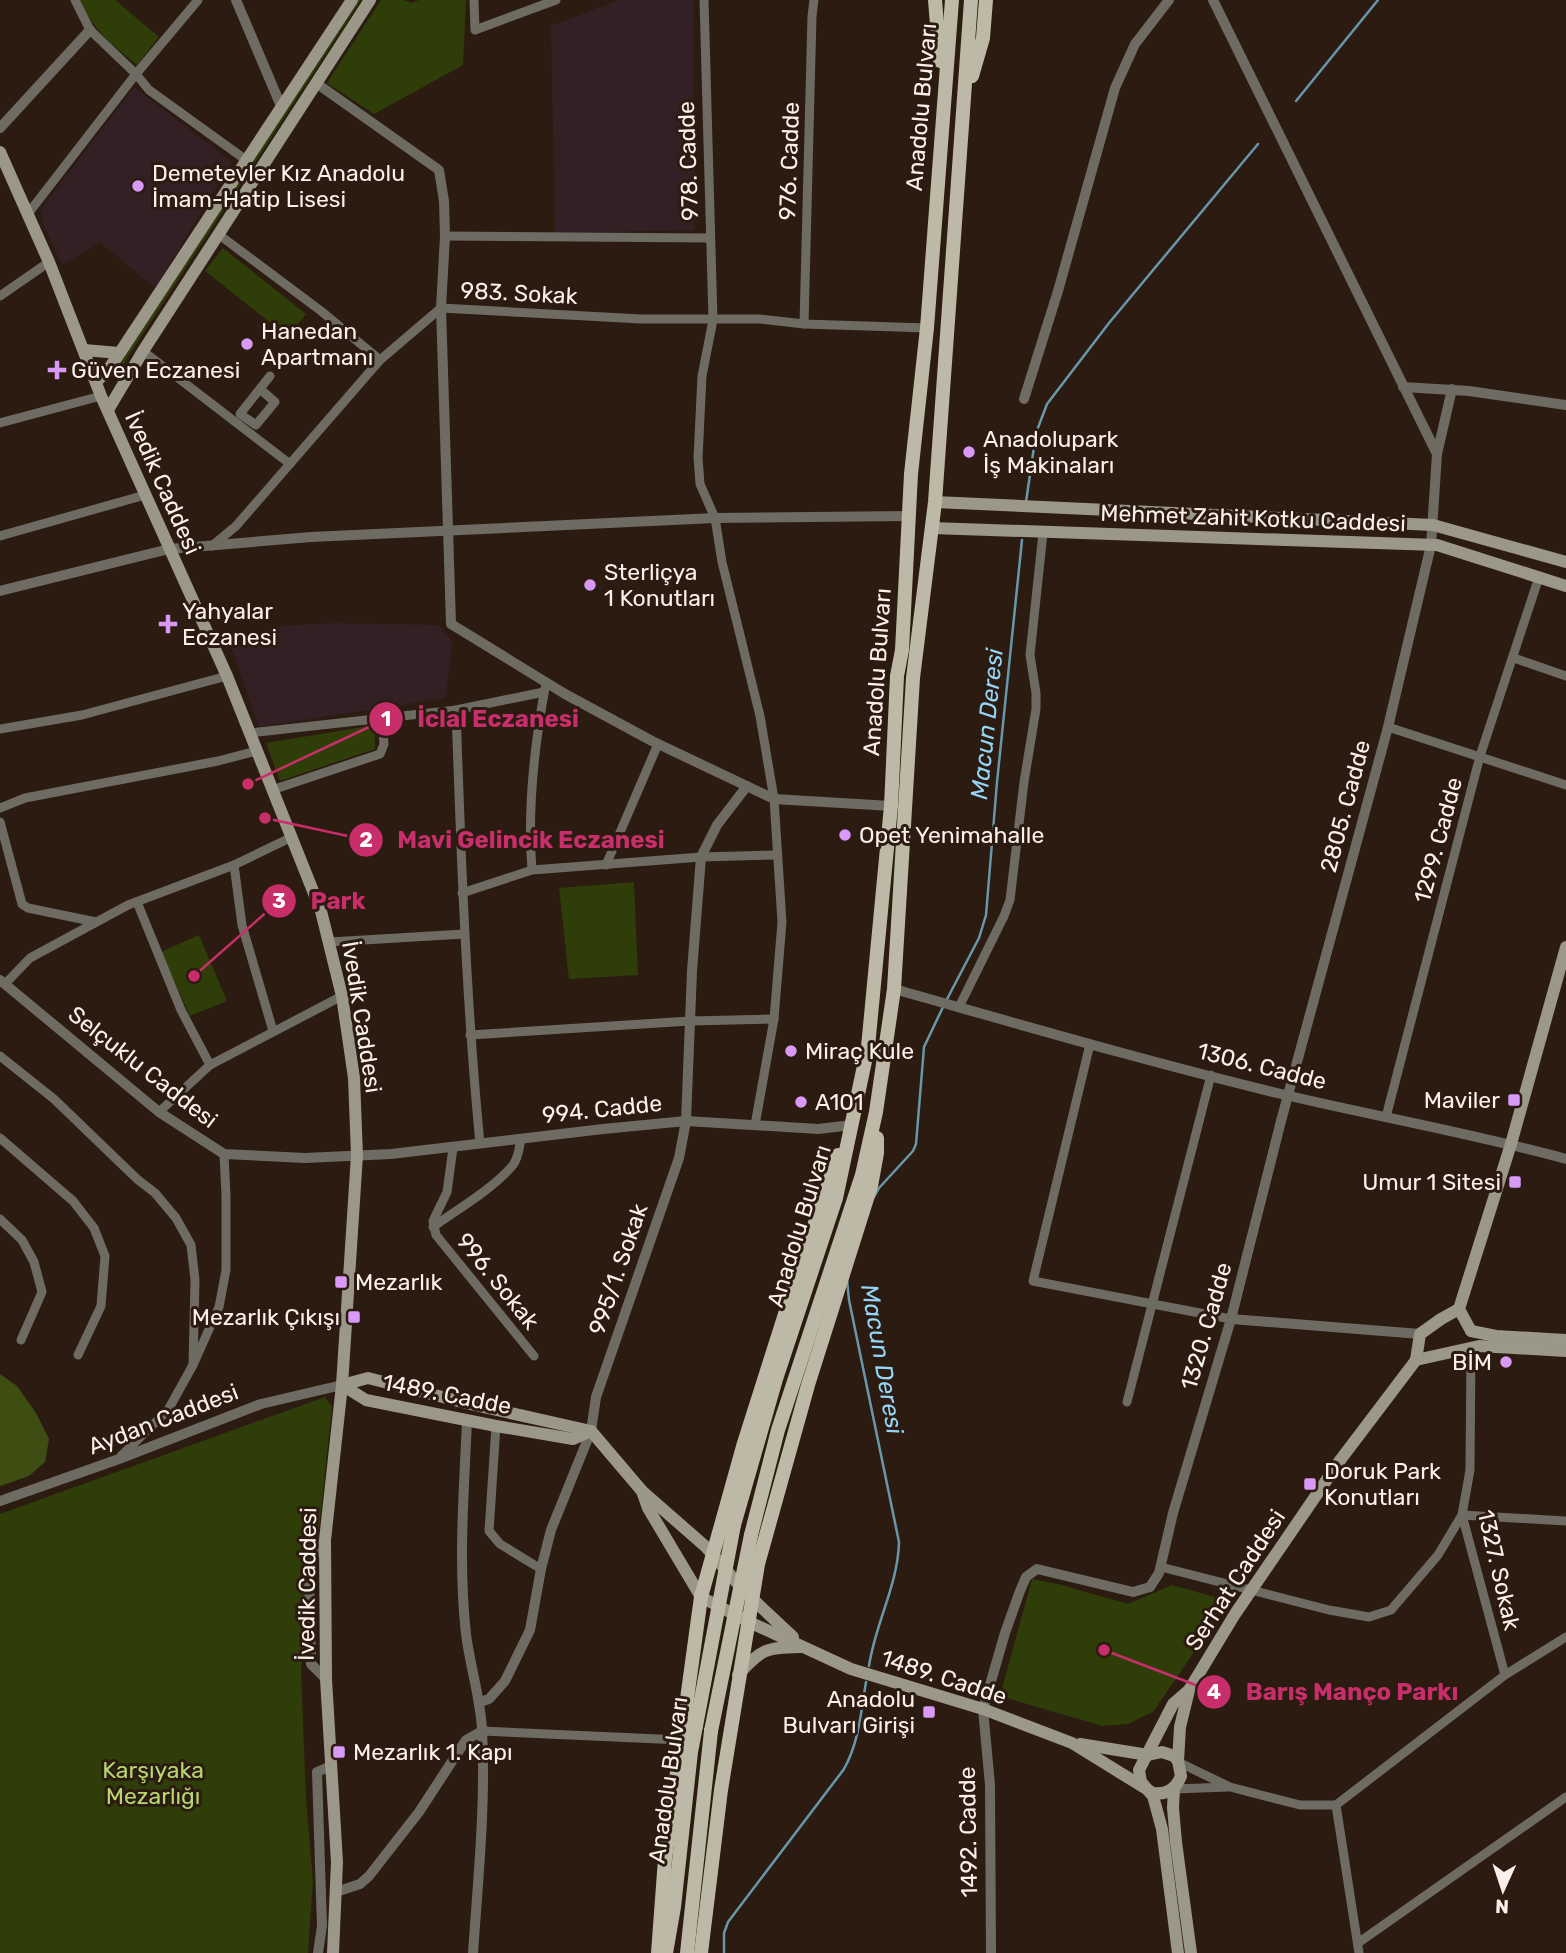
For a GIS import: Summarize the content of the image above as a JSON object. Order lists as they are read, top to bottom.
{
  "streets": {
    "main road": [
      "Anadolu Bulvarı",
      "İvedik Caddesi",
      "Mehmet Zahit Kotku Caddesi",
      "1489. Cadde",
      "Serhat Caddesi"
    ],
    "street": [
      "978. Cadde",
      "976. Cadde",
      "983. Sokak",
      "2805. Cadde",
      "1299. Cadde",
      "1306. Cadde",
      "Selçuklu Caddesi",
      "994. Cadde",
      "995/1. Sokak",
      "996. Sokak",
      "1320. Cadde",
      "Aydan Caddesi",
      "1327. Sokak",
      "1492. Cadde"
    ]
  },
  "crossings": [
    ["Anadolu Bulvarı", "983. Sokak"],
    ["Anadolu Bulvarı", "Mehmet Zahit Kotku Caddesi"],
    ["Anadolu Bulvarı", "1306. Cadde"],
    ["Anadolu Bulvarı", "994. Cadde"],
    ["978. Cadde", "983. Sokak"],
    ["978. Cadde", "994. Cadde"],
    ["976. Cadde", "983. Sokak"],
    ["İvedik Caddesi", "Selçuklu Caddesi"],
    ["İvedik Caddesi", "994. Cadde"],
    ["İvedik Caddesi", "1489. Cadde"],
    ["İvedik Caddesi", "Aydan Caddesi"],
    ["Mehmet Zahit Kotku Caddesi", "2805. Cadde"],
    ["Mehmet Zahit Kotku Caddesi", "1299. Cadde"],
    ["2805. Cadde", "1306. Cadde"],
    ["2805. Cadde", "1320. Cadde"],
    ["1299. Cadde", "1306. Cadde"],
    ["1306. Cadde", "1320. Cadde"],
    ["Selçuklu Caddesi", "994. Cadde"],
    ["994. Cadde", "995/1. Sokak"],
    ["994. Cadde", "996. Sokak"],
    ["995/1. Sokak", "1489. Cadde"],
    ["1320. Cadde", "1492. Cadde"],
    ["1489. Cadde", "Aydan Caddesi"],
    ["1489. Cadde", "1492. Cadde"]
  ],
  "water": ["Macun Deresi"],
  "parks": ["Karşıyaka Mezarlığı"],
  "places": {
    "other": [
      "Demetevler Kız Anadolu İmam-Hatip Lisesi",
      "Hanedan Apartmanı",
      "Anadolupark İş Makinaları",
      "Sterliçya 1 Konutları",
      "İclal Eczanesi",
      "Mavi Gelincik Eczanesi",
      "Opet Yenimahalle",
      "Park",
      "Miraç Kule",
      "A101",
      "BİM",
      "Barış Manço Parkı"
    ],
    "health": ["Güven Eczanesi", "Yahyalar Eczanesi"],
    "transit": [
      "Maviler",
      "Umur 1 Sitesi",
      "Mezarlık",
      "Mezarlık Çıkışı",
      "Doruk Park Konutları",
      "Anadolu Bulvarı Girişi",
      "Mezarlık 1. Kapı"
    ]
  },
  "north": "bottom"
}
